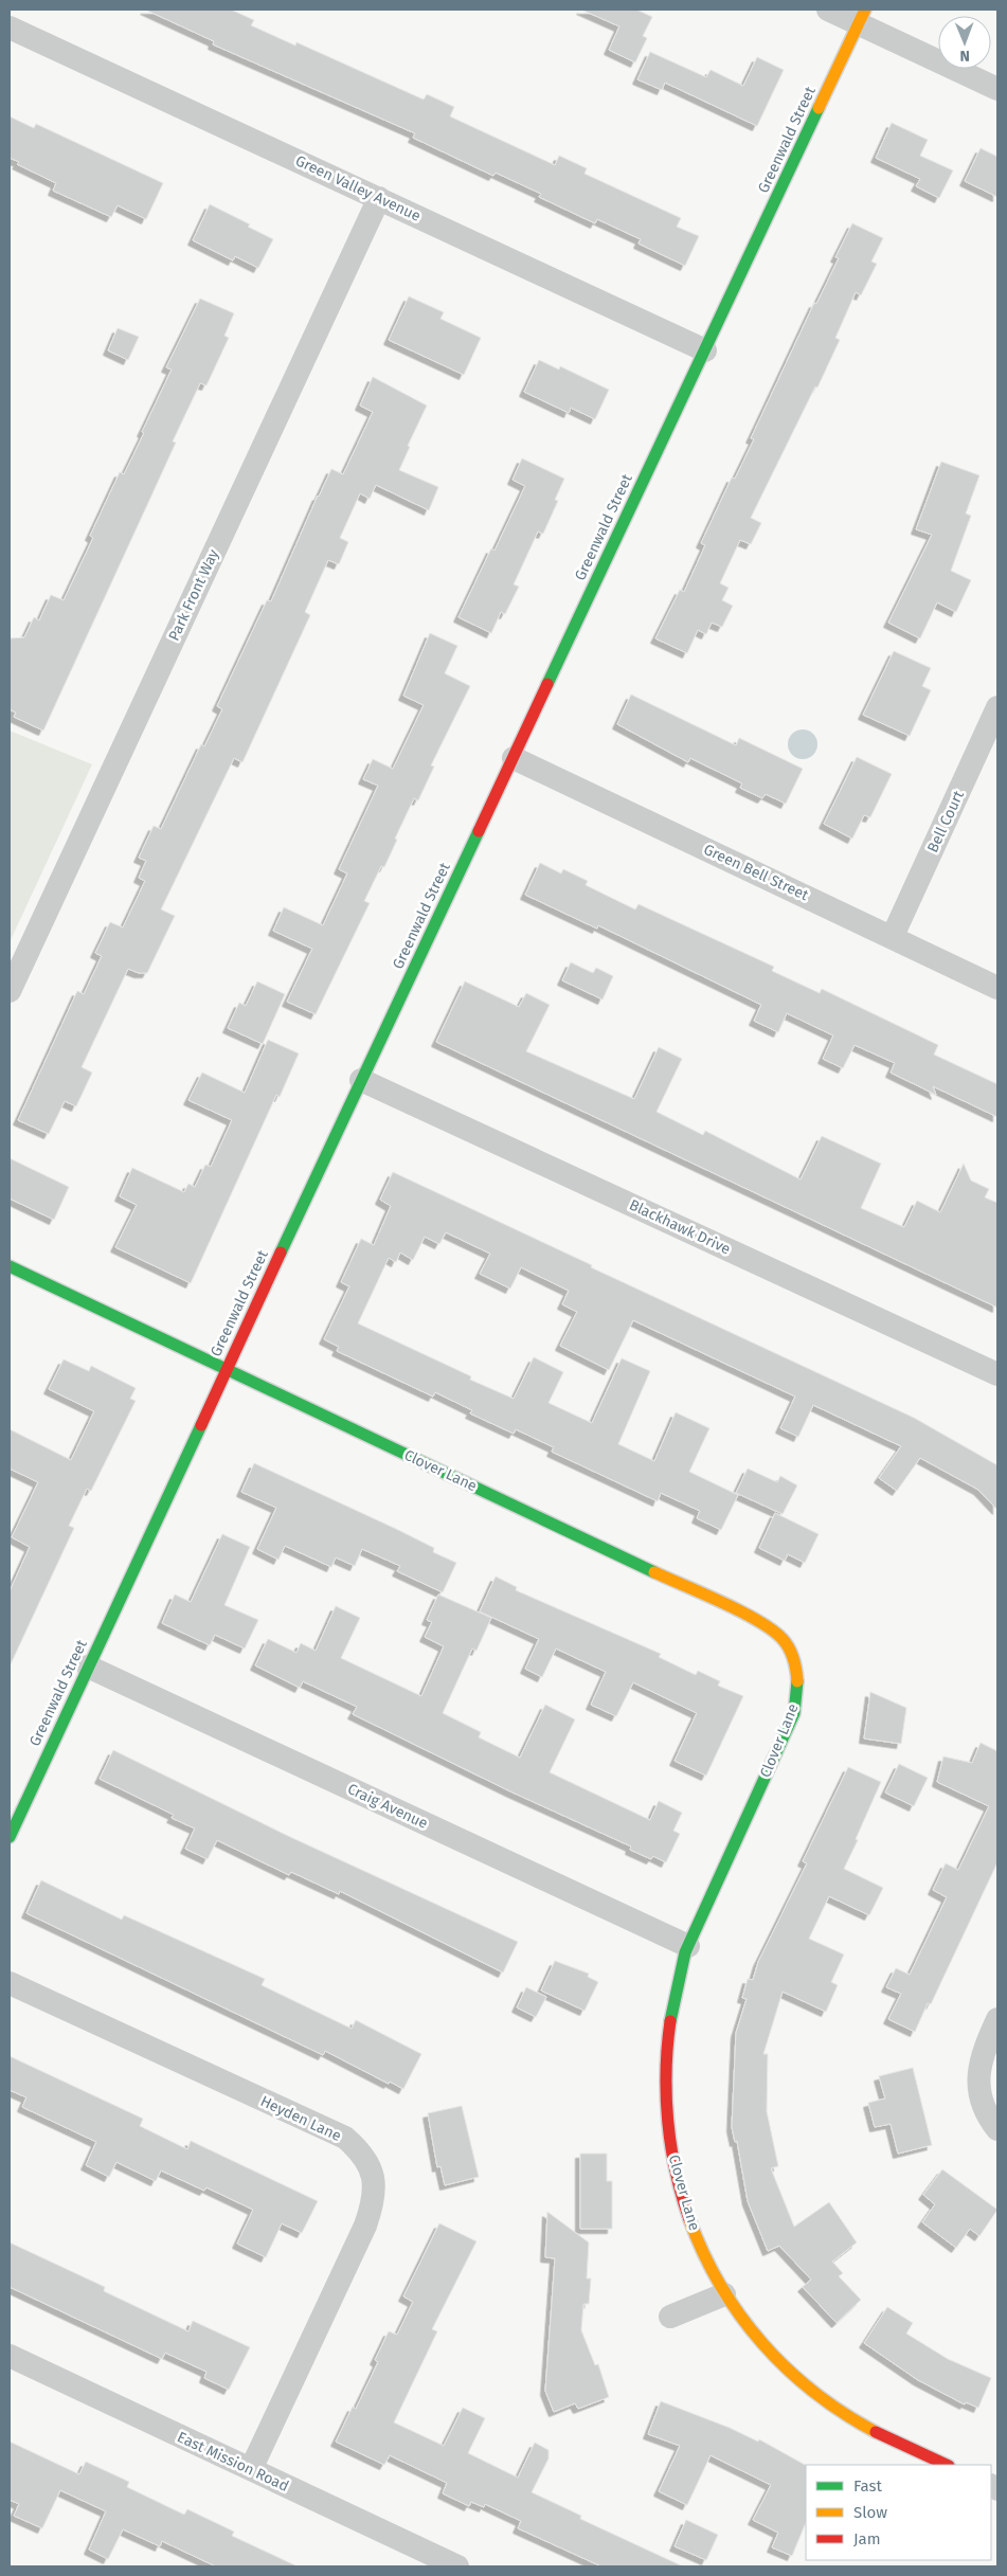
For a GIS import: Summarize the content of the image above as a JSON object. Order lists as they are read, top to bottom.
{
  "streets": {
    "street": [
      "Greenwald Street",
      "Green Valley Avenue",
      "Park Front Way",
      "Bell Court",
      "Green Bell Street",
      "Blackhawk Drive",
      "Clover Lane",
      "Craig Avenue",
      "Heyden Lane",
      "East Mission Road"
    ]
  },
  "crossings": [
    ["Greenwald Street", "Green Valley Avenue"],
    ["Greenwald Street", "Green Bell Street"],
    ["Greenwald Street", "Blackhawk Drive"],
    ["Greenwald Street", "Clover Lane"],
    ["Greenwald Street", "Craig Avenue"],
    ["Green Valley Avenue", "Park Front Way"],
    ["Bell Court", "Green Bell Street"],
    ["Clover Lane", "Craig Avenue"],
    ["Heyden Lane", "East Mission Road"]
  ],
  "legend": ["Fast", "Slow", "Jam"],
  "north": "bottom"
}
